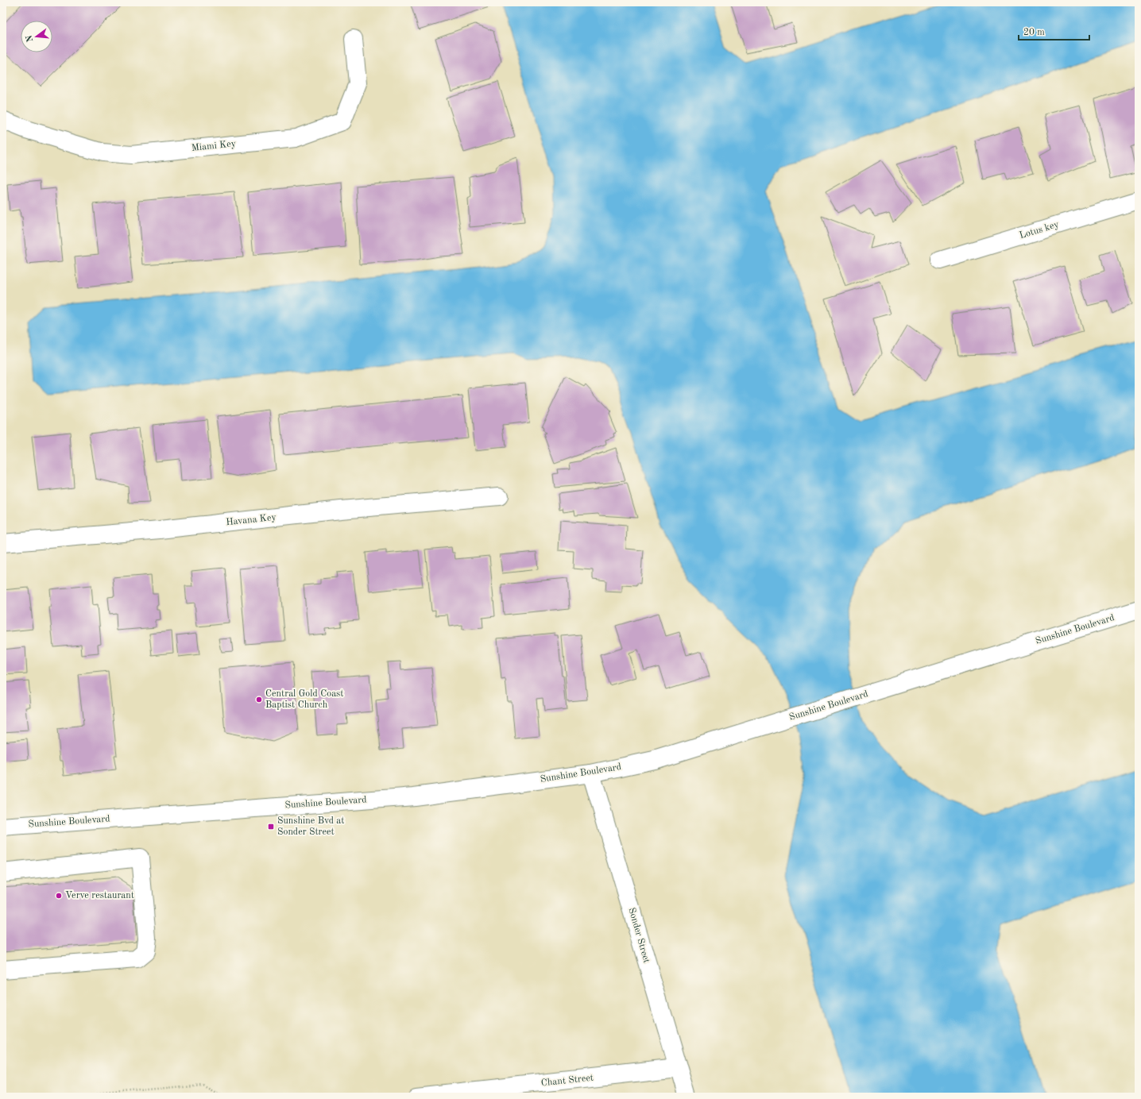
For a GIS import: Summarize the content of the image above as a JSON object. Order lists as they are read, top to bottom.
{
  "streets": {
    "street": [
      "Miami Key",
      "Lotus key",
      "Havana Key",
      "Sunshine Boulevard",
      "Sonder Street",
      "Chant Street"
    ]
  },
  "crossings": [
    ["Sunshine Boulevard", "Sonder Street"],
    ["Sonder Street", "Chant Street"]
  ],
  "places": {
    "other": ["Central Gold Coast Baptist Church", "Verve restaurant"],
    "transit": ["Sunshine Bvd at Sonder Street"]
  },
  "scale_bar": "20 m",
  "north": "left"
}
